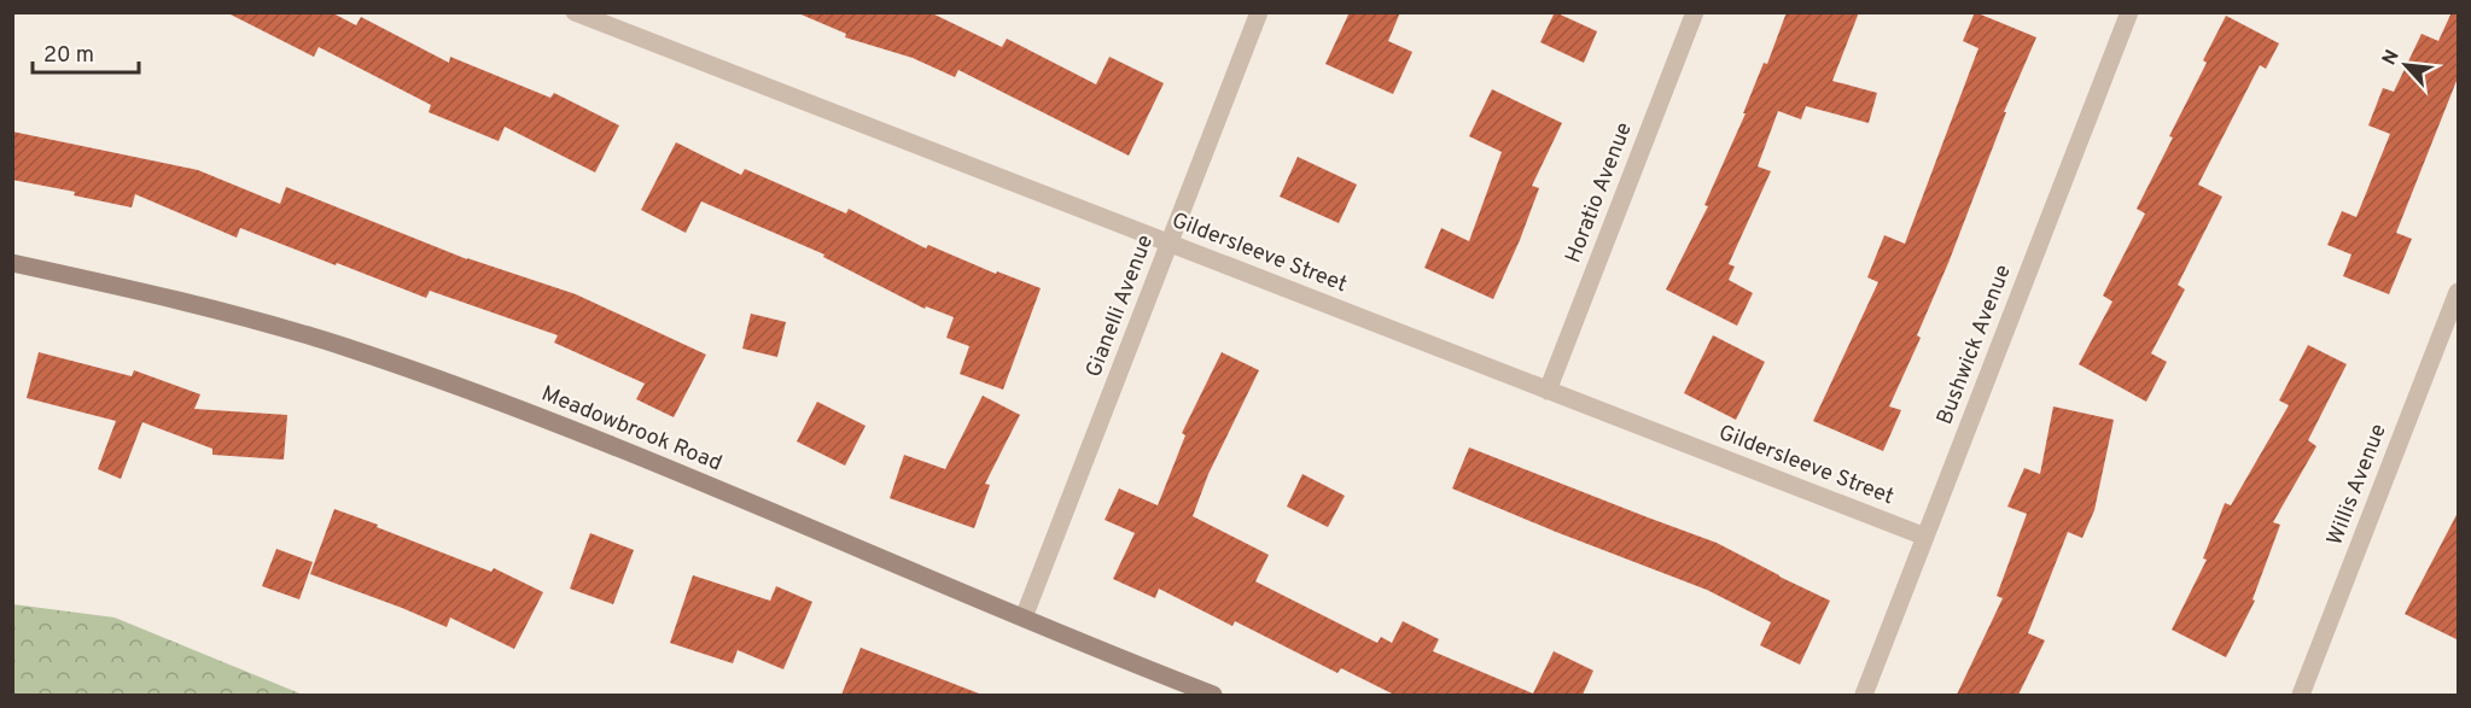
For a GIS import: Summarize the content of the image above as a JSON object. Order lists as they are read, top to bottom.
{
  "streets": {
    "street": [
      "Horatio Avenue",
      "Gildersleeve Street",
      "Gianelli Avenue",
      "Bushwick Avenue",
      "Meadowbrook Road",
      "Willis Avenue"
    ]
  },
  "crossings": [
    ["Horatio Avenue", "Gildersleeve Street"],
    ["Gildersleeve Street", "Gianelli Avenue"],
    ["Gildersleeve Street", "Bushwick Avenue"],
    ["Gianelli Avenue", "Meadowbrook Road"]
  ],
  "scale_bar": "20 m",
  "north": "top left"
}
